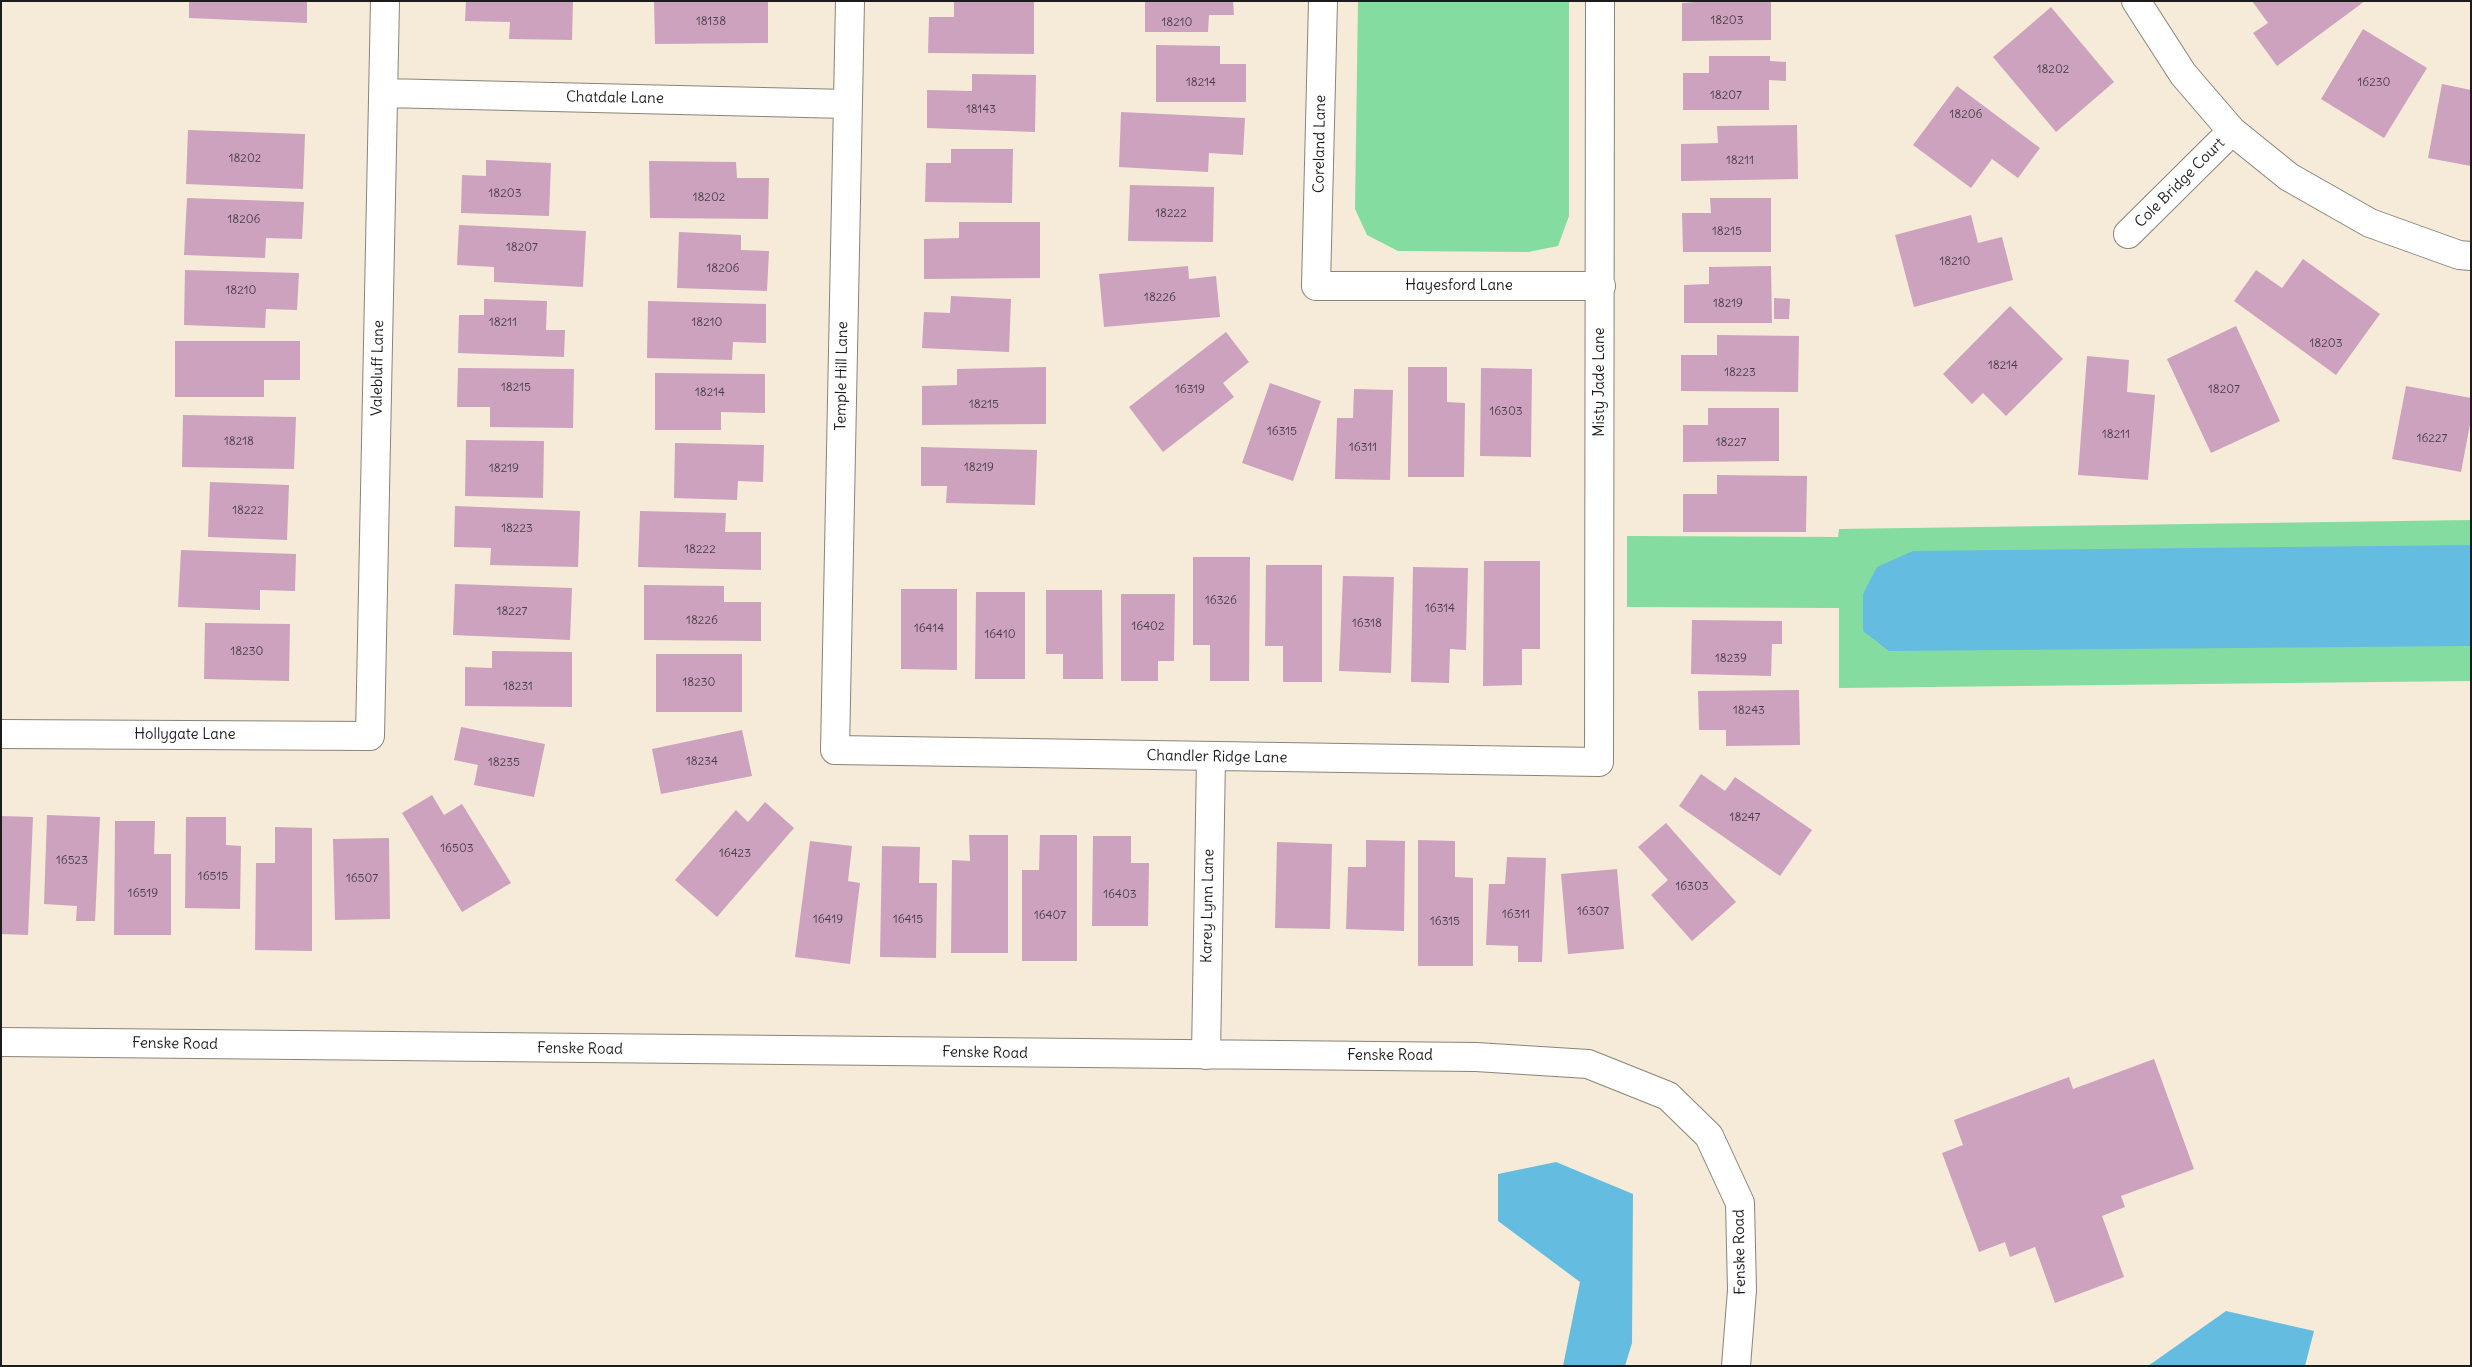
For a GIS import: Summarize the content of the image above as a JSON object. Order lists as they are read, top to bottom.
{
  "streets": {
    "street": [
      "Chatdale Lane",
      "Coreland Lane",
      "Cole Bridge Court",
      "Hayesford Lane",
      "Valebluff Lane",
      "Temple Hill Lane",
      "Misty Jade Lane",
      "Hollygate Lane",
      "Chandler Ridge Lane",
      "Karey Lynn Lane",
      "Fenske Road"
    ]
  },
  "crossings": [
    ["Chatdale Lane", "Valebluff Lane"],
    ["Chatdale Lane", "Temple Hill Lane"],
    ["Coreland Lane", "Hayesford Lane"],
    ["Hayesford Lane", "Misty Jade Lane"],
    ["Valebluff Lane", "Hollygate Lane"],
    ["Temple Hill Lane", "Chandler Ridge Lane"],
    ["Misty Jade Lane", "Chandler Ridge Lane"],
    ["Chandler Ridge Lane", "Karey Lynn Lane"],
    ["Karey Lynn Lane", "Fenske Road"]
  ],
  "house_numbers": [
    "18203",
    "18138",
    "18210",
    "18202",
    "18214",
    "16230",
    "18207",
    "18143",
    "18206",
    "18202",
    "18211",
    "18203",
    "18202",
    "18222",
    "18206",
    "18215",
    "18207",
    "18210",
    "18206",
    "18210",
    "18226",
    "18219",
    "18211",
    "18210",
    "18203",
    "18214",
    "18223",
    "18215",
    "16319",
    "18207",
    "18214",
    "18215",
    "16303",
    "16315",
    "18211",
    "16227",
    "18218",
    "18227",
    "16311",
    "18219",
    "18219",
    "18222",
    "18223",
    "18222",
    "16326",
    "16314",
    "18227",
    "18226",
    "16318",
    "16402",
    "16414",
    "16410",
    "18230",
    "18239",
    "18230",
    "18231",
    "18243",
    "18234",
    "18235",
    "18247",
    "16503",
    "16423",
    "16523",
    "16515",
    "16507",
    "16303",
    "16519",
    "16403",
    "16307",
    "16311",
    "16407",
    "16419",
    "16415",
    "16315"
  ]
}
